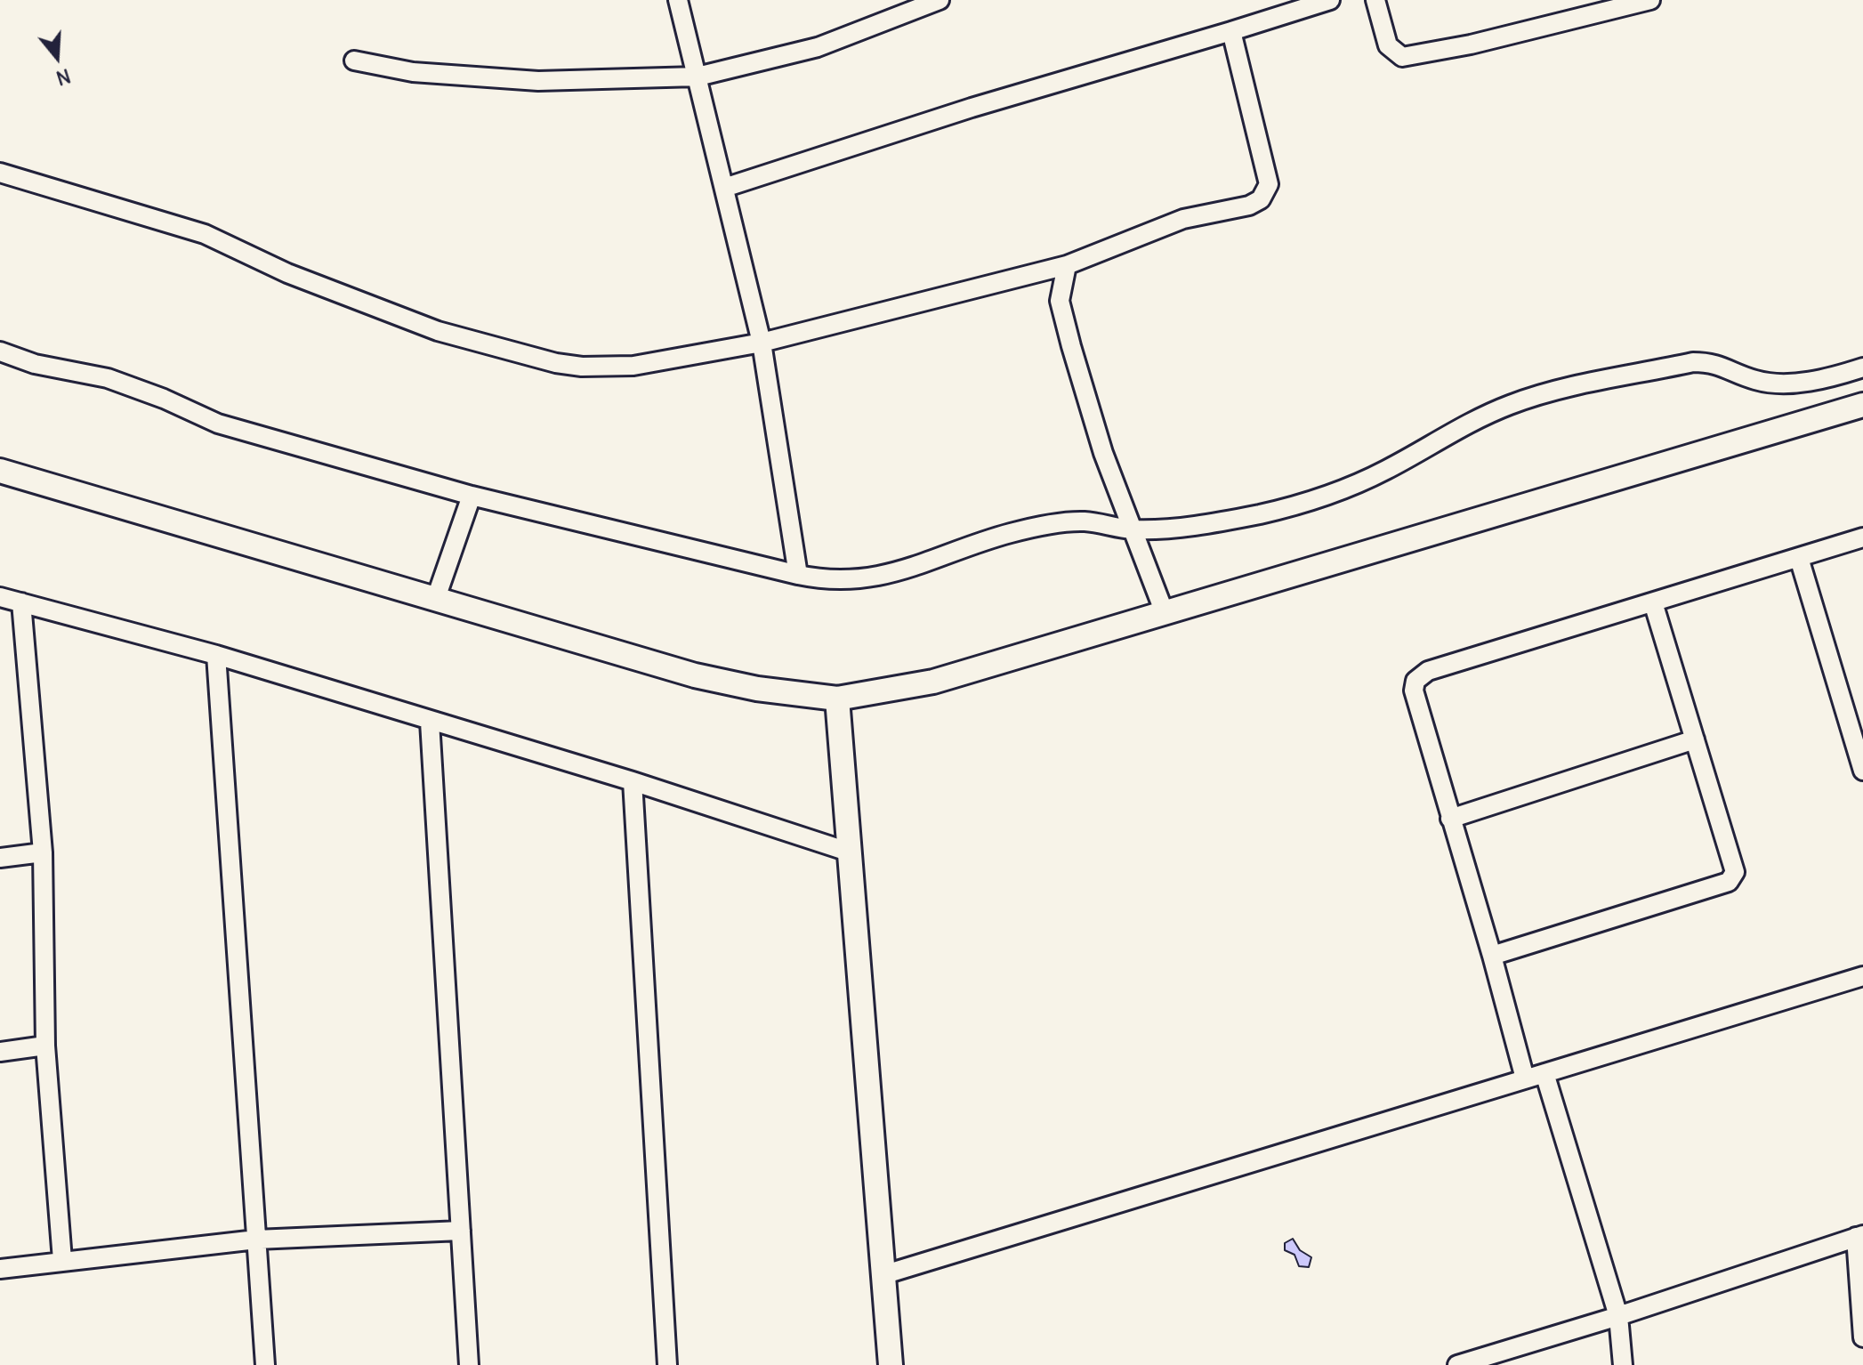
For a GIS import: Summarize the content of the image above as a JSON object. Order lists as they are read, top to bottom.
{
  "north": "bottom"
}
